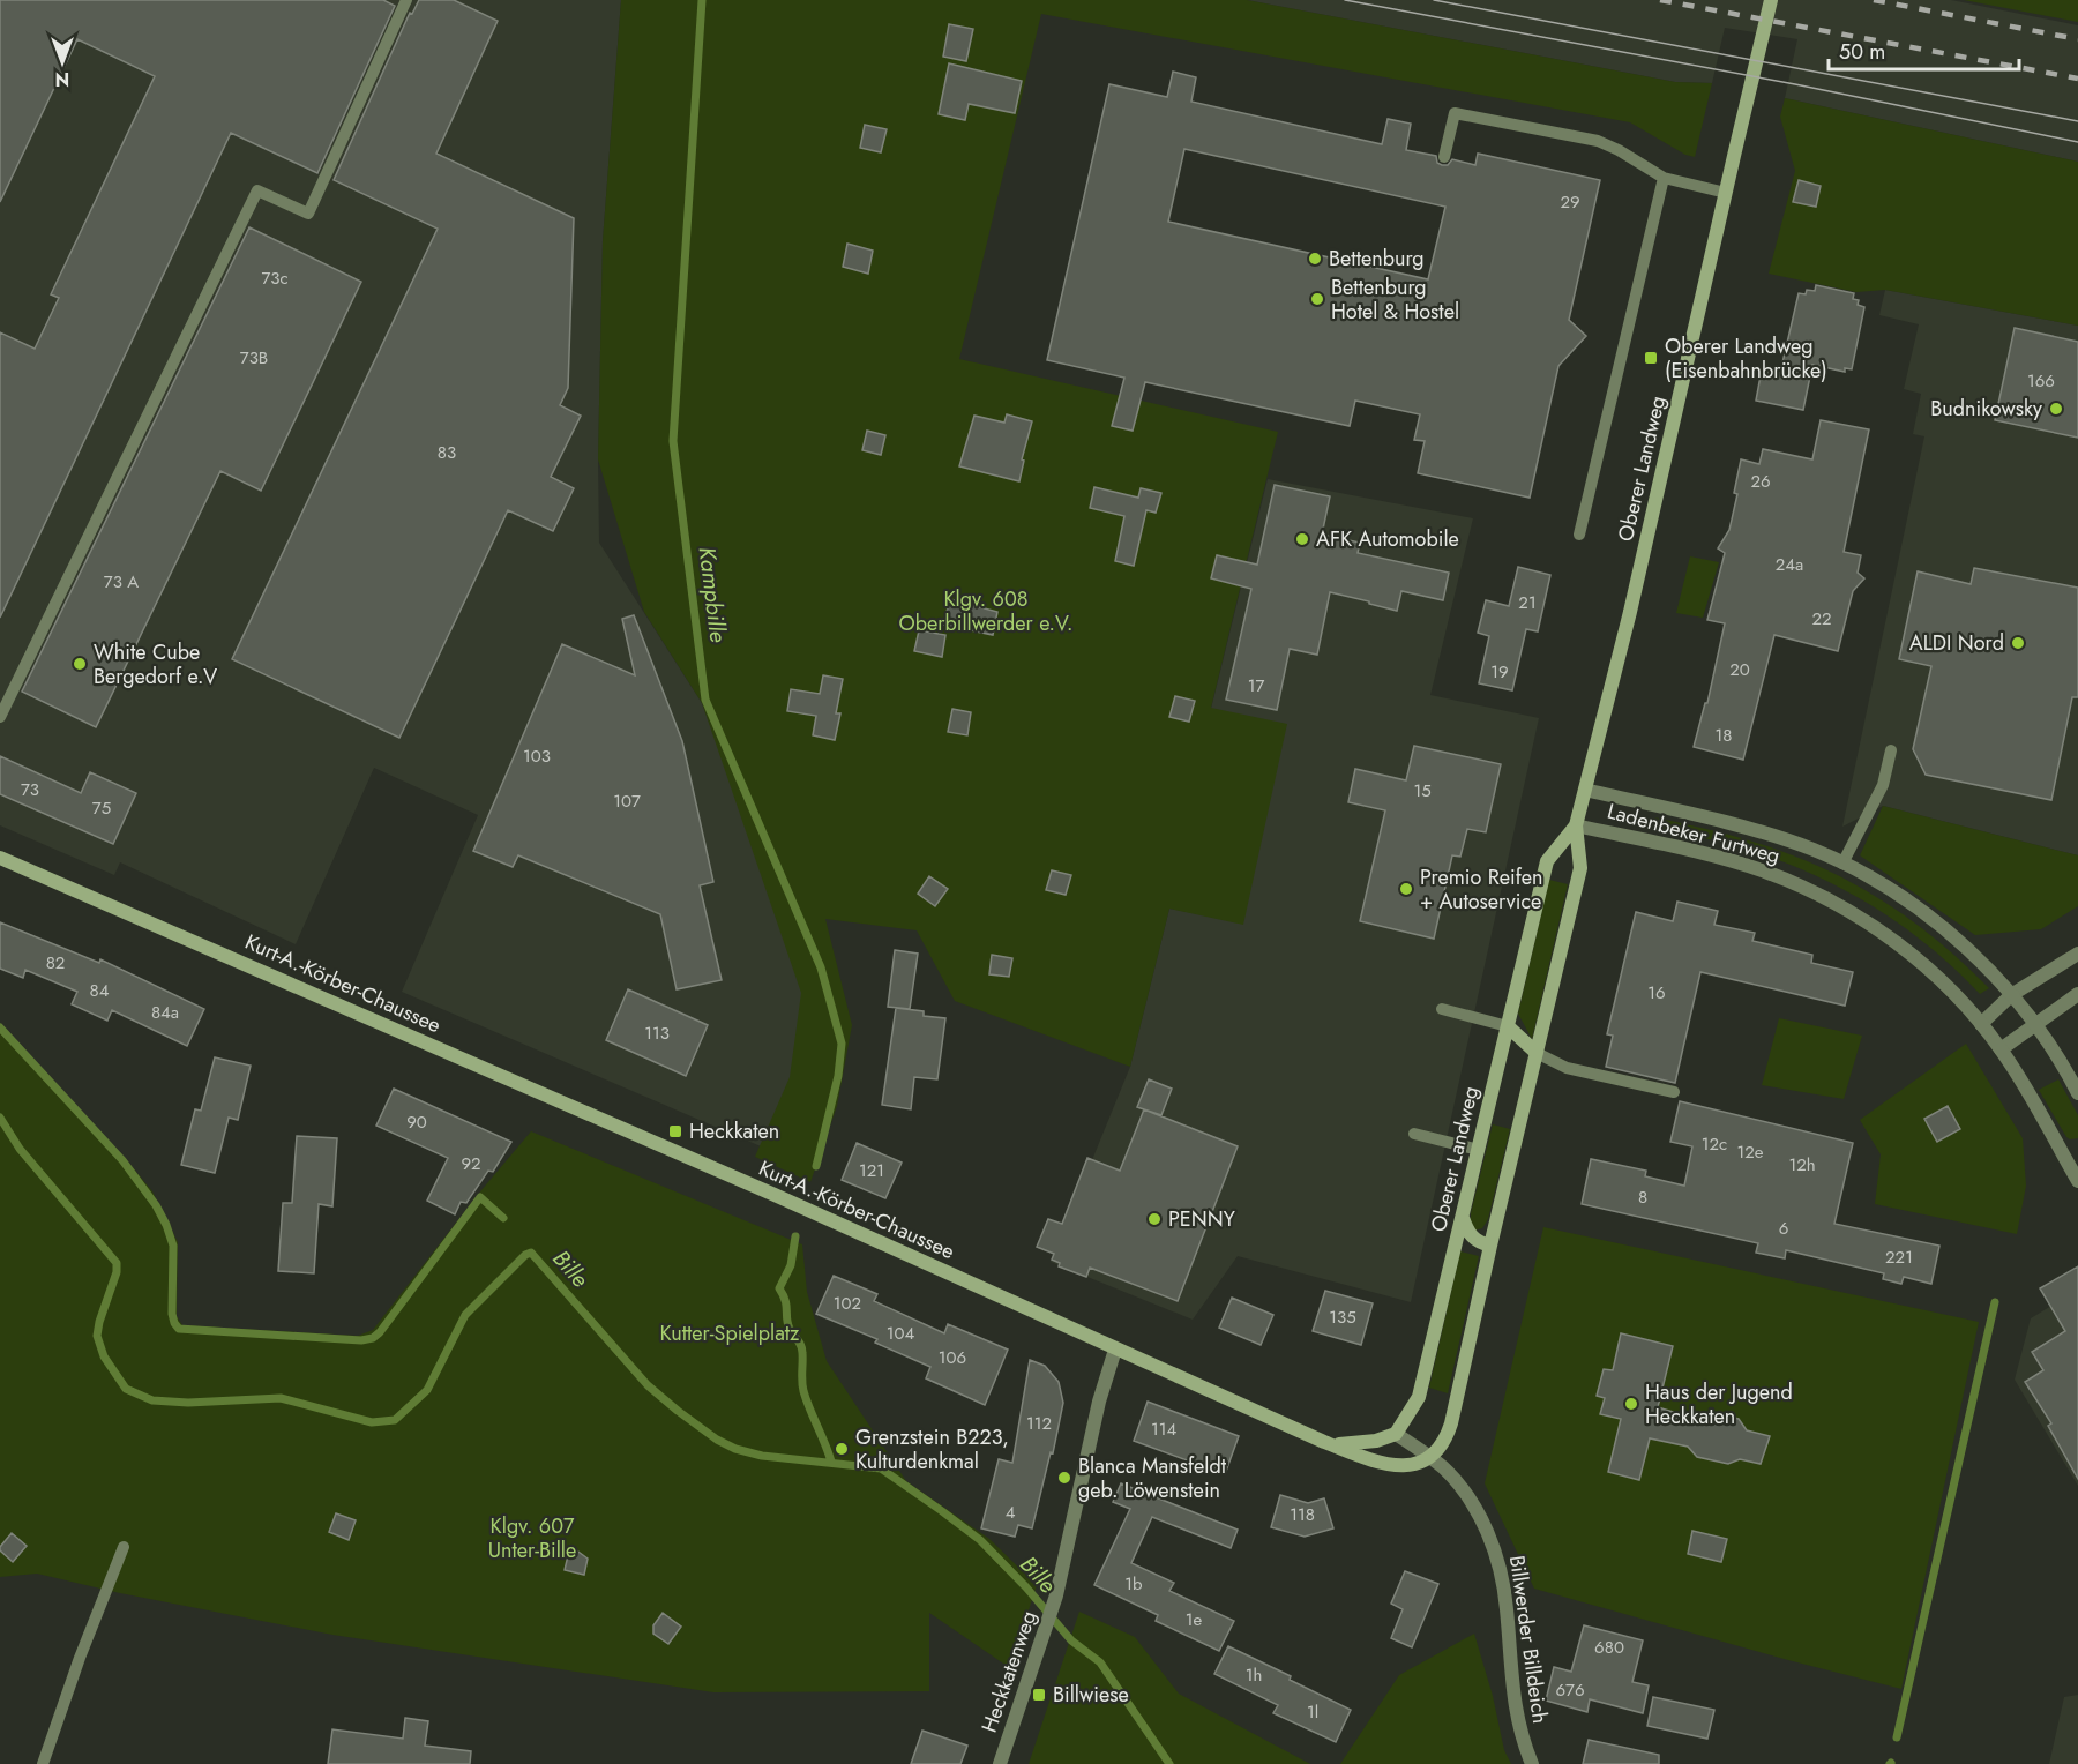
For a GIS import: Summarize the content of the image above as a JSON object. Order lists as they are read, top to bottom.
{
  "streets": {
    "main road": ["Oberer Landweg", "Kurt-A.-Körber-Chaussee"],
    "street": ["Ladenbeker Furtweg", "Billwerder Billdeich", "Heckkatenweg"]
  },
  "crossings": [
    ["Oberer Landweg", "Ladenbeker Furtweg"],
    ["Oberer Landweg", "Kurt-A.-Körber-Chaussee"],
    ["Oberer Landweg", "Billwerder Billdeich"],
    ["Kurt-A.-Körber-Chaussee", "Billwerder Billdeich"],
    ["Kurt-A.-Körber-Chaussee", "Heckkatenweg"]
  ],
  "water": ["Kampbille", "Bille"],
  "parks": ["Klgv. 608 Oberbillwerder e.V.", "Kutter-Spielplatz", "Klgv. 607 Unter-Bille"],
  "places": {
    "other": [
      "Bettenburg",
      "Bettenburg Hotel & Hostel",
      "Budnikowsky",
      "AFK Automobile",
      "ALDI Nord",
      "White Cube Bergedorf e.V",
      "Premio Reifen + Autoservice",
      "PENNY",
      "Haus der Jugend Heckkaten",
      "Grenzstein B223, Kulturdenkmal",
      "Blanca Mansfeldt geb. Löwenstein"
    ],
    "transit": ["Oberer Landweg (Eisenbahnbrücke)", "Heckkaten", "Billwiese"]
  },
  "house_numbers": [
    "29",
    "73c",
    "73B",
    "166",
    "83",
    "26",
    "24a",
    "73 A",
    "21",
    "22",
    "20",
    "19",
    "17",
    "18",
    "103",
    "73",
    "15",
    "107",
    "75",
    "82",
    "84",
    "16",
    "84a",
    "113",
    "90",
    "12c",
    "12e",
    "92",
    "12h",
    "121",
    "8",
    "6",
    "221",
    "102",
    "135",
    "104",
    "106",
    "112",
    "114",
    "4",
    "118",
    "1b",
    "1e",
    "680",
    "1h",
    "676",
    "1l"
  ],
  "scale_bar": "50 m",
  "north": "bottom"
}
